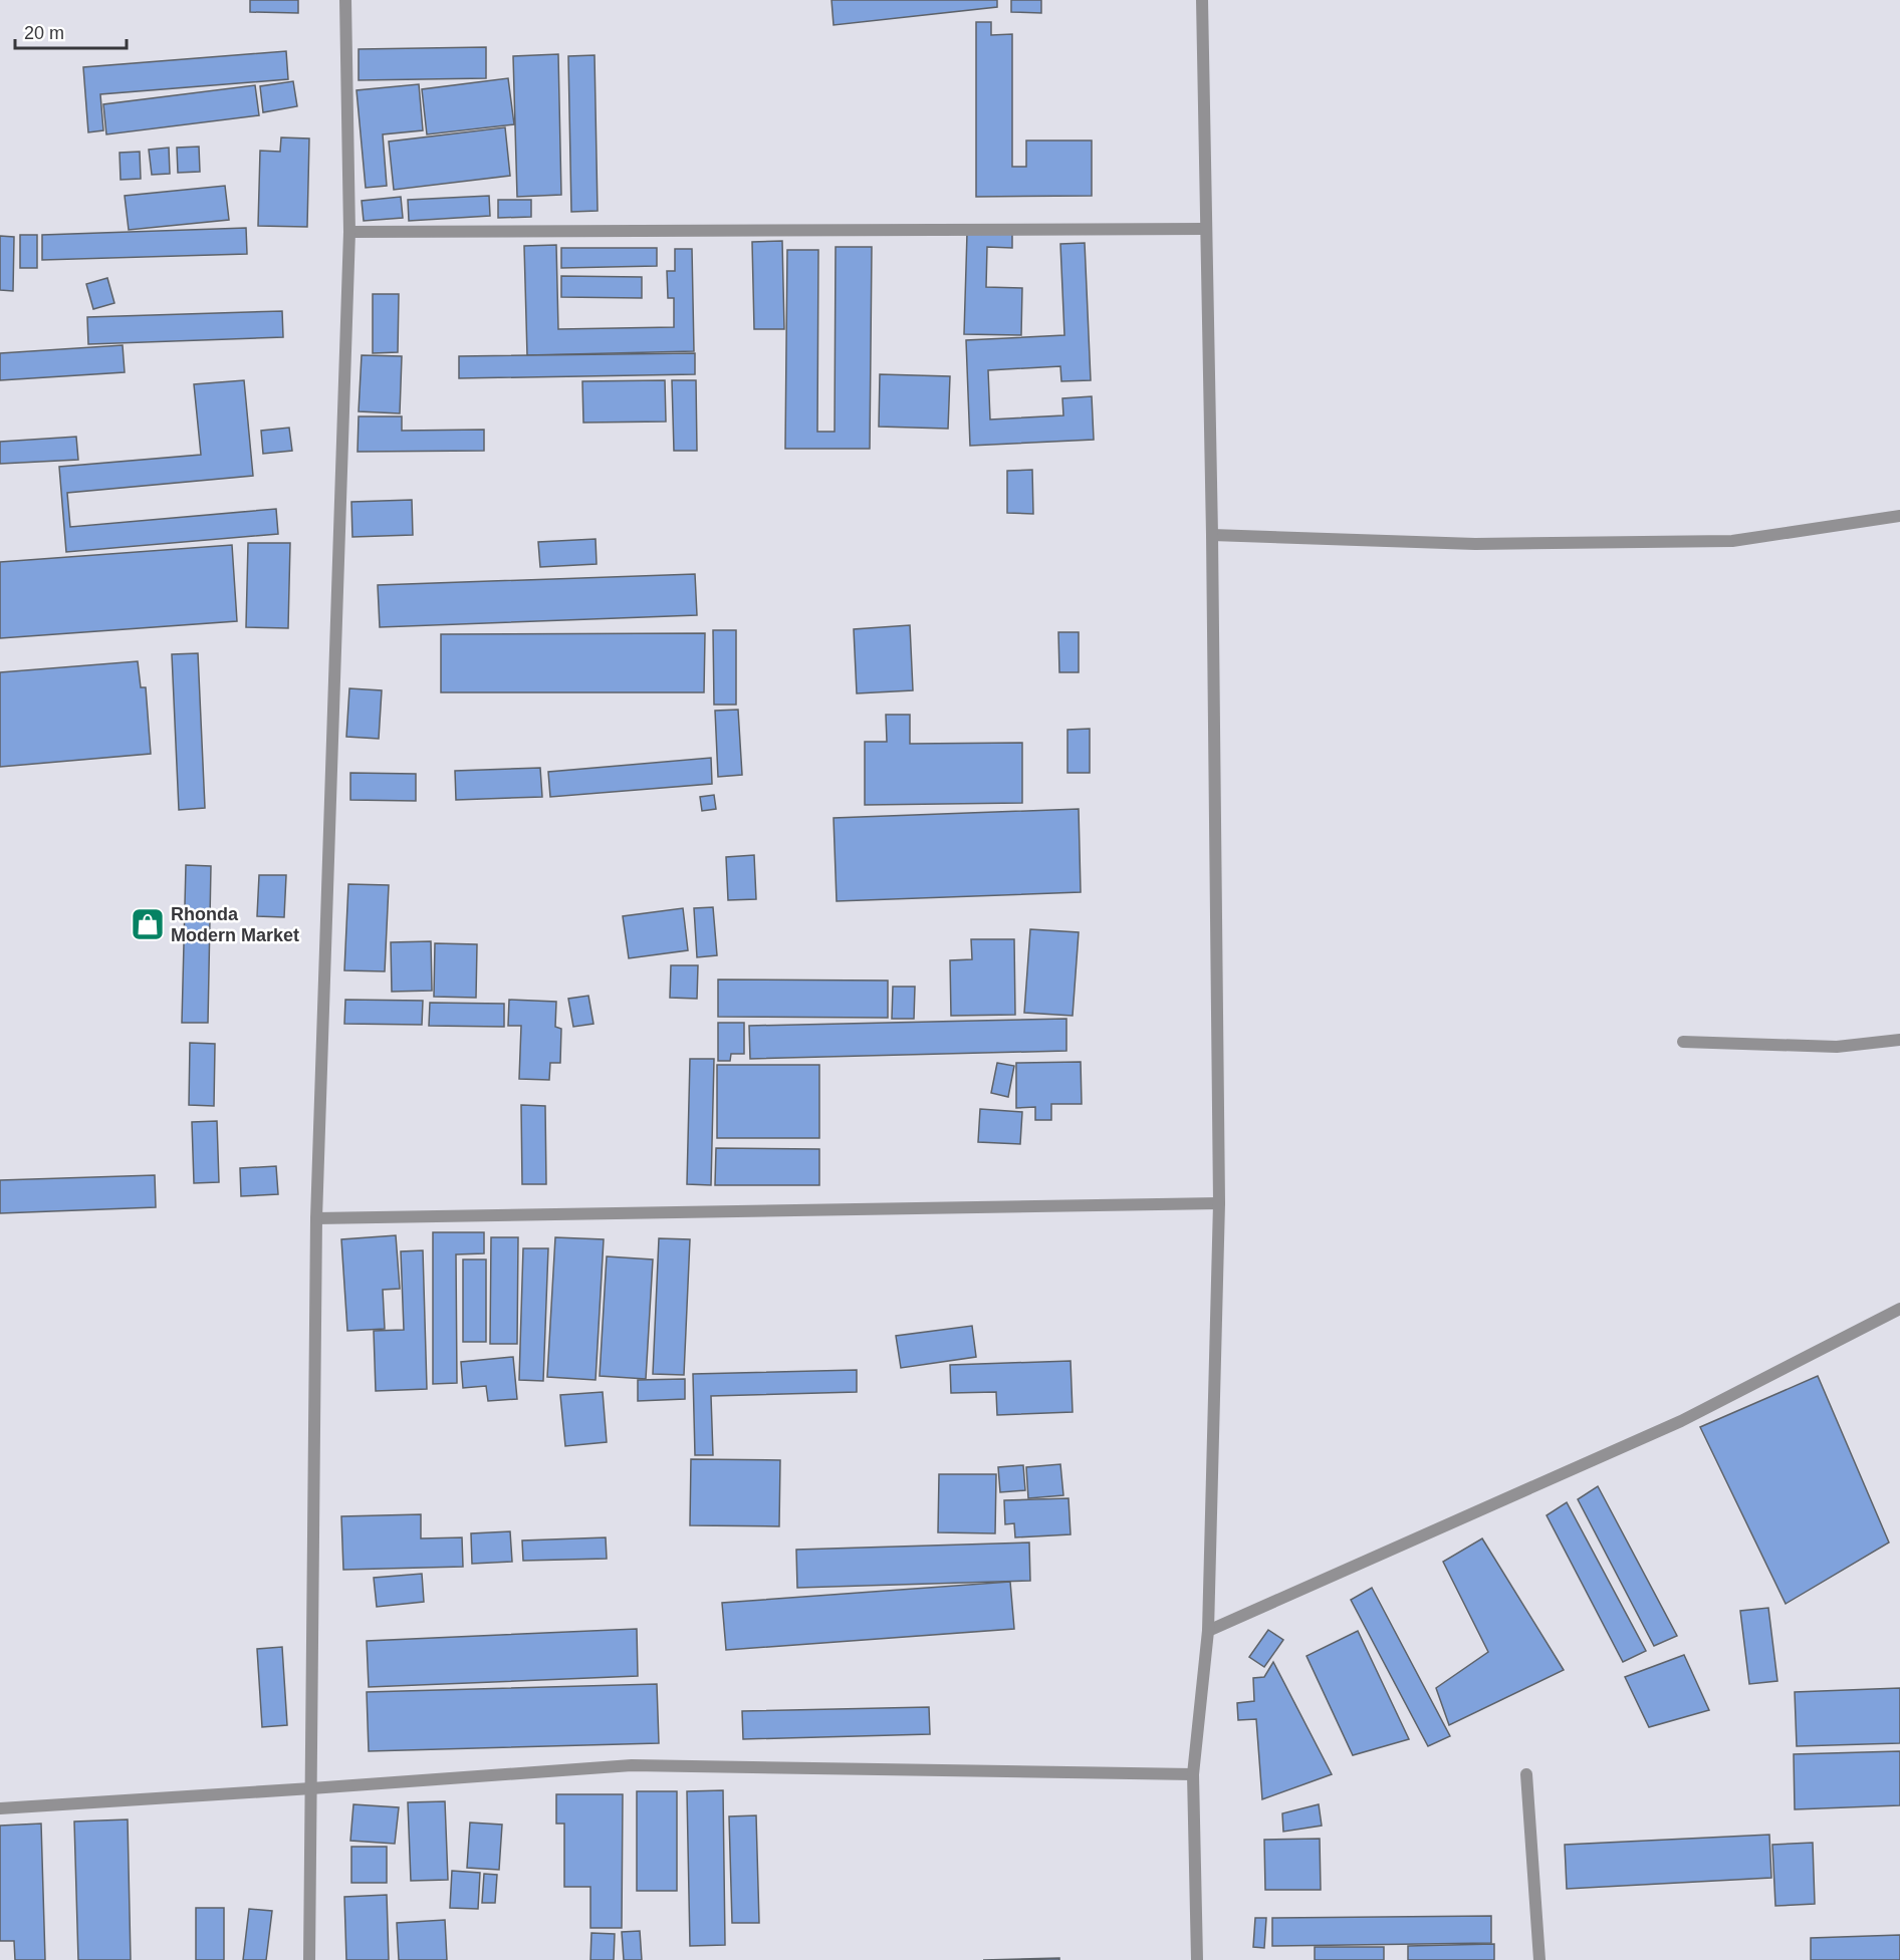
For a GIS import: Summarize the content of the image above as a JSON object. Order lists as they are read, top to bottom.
{
  "places": {
    "shop": ["Rhonda Modern Market"]
  },
  "scale_bar": "20 m"
}
